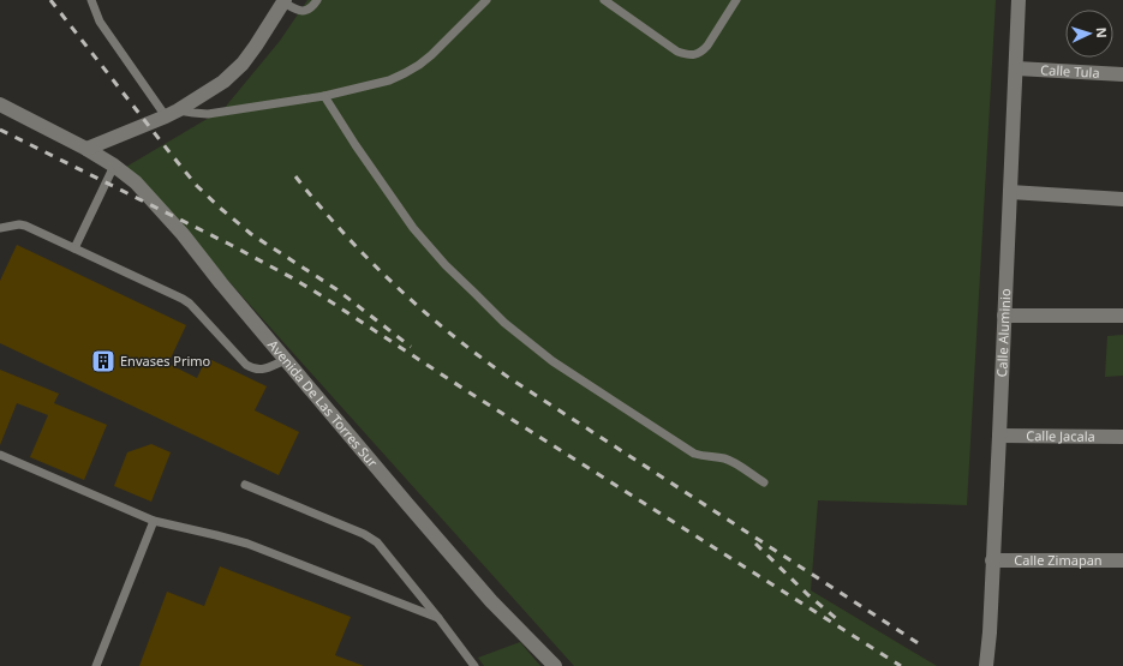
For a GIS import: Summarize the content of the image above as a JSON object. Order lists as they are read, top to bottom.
{
  "streets": {
    "street": [
      "Calle Tula",
      "Calle Aluminio",
      "Avenida De Las Torres Sur",
      "Calle Jacala",
      "Calle Zimapan"
    ]
  },
  "crossings": [
    ["Calle Tula", "Calle Aluminio"],
    ["Calle Aluminio", "Calle Jacala"],
    ["Calle Aluminio", "Calle Zimapan"]
  ],
  "places": {
    "building": ["Envases Primo"]
  },
  "north": "right"
}
